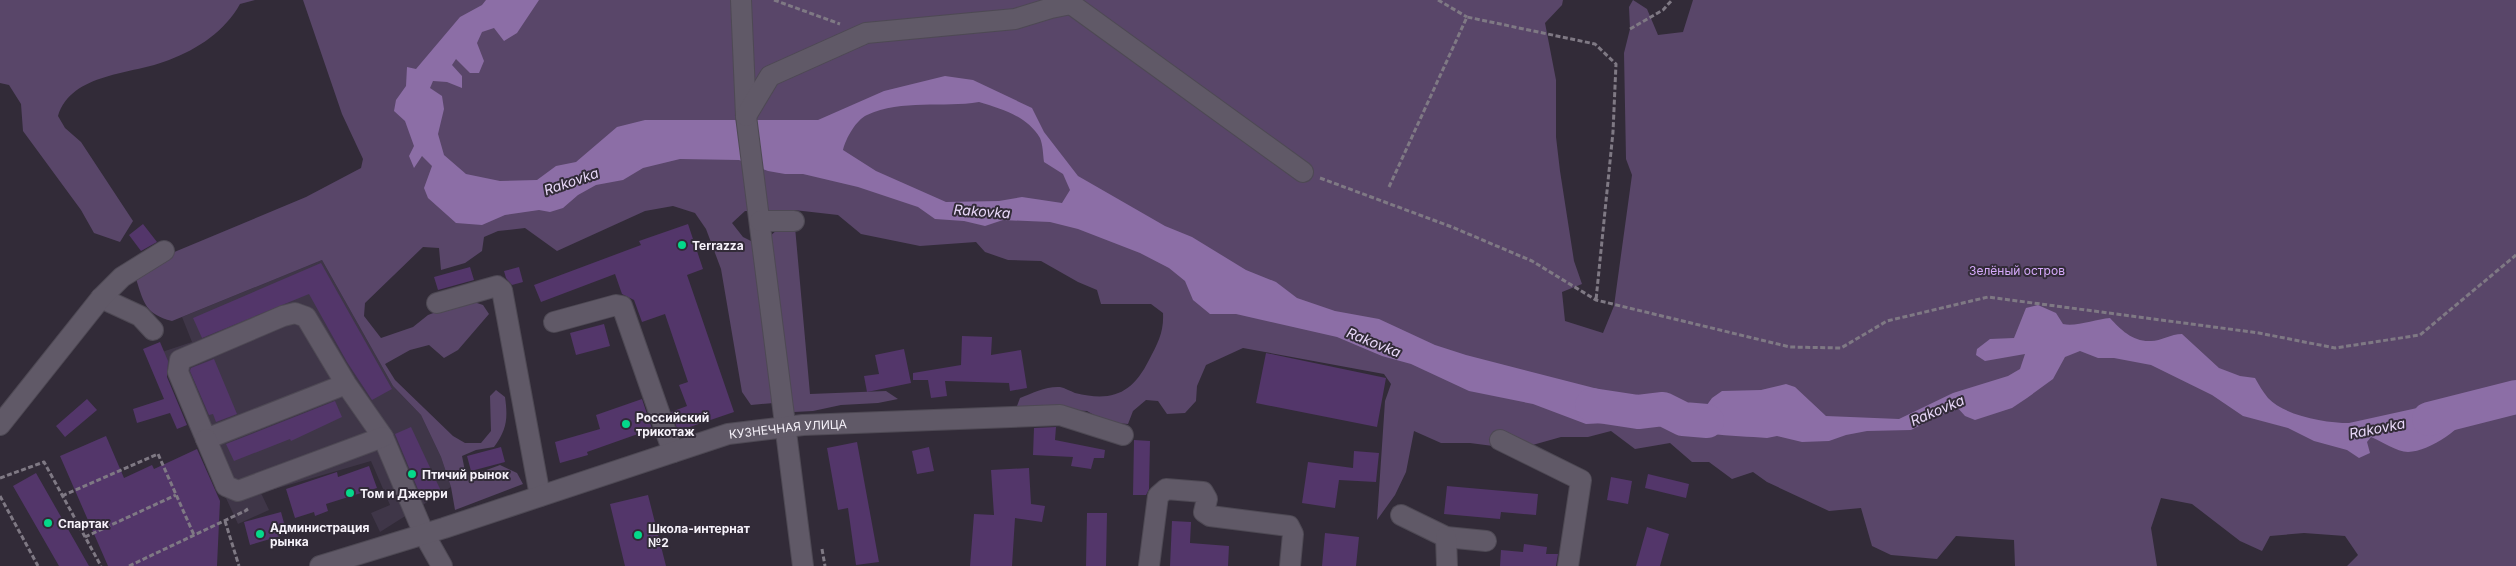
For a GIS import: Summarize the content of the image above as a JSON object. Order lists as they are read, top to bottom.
{
  "streets": {
    "street": ["КУЗНЕЧНАЯ УЛИЦА"]
  },
  "water": ["Rakovka"],
  "parks": ["Зелёный остров"],
  "places": [
    "Terrazza",
    "Российский трикотаж",
    "Птичий рынок",
    "Том и Джерри",
    "Спартак",
    "Администрация рынка",
    "Школа-интернат №2"
  ]
}
